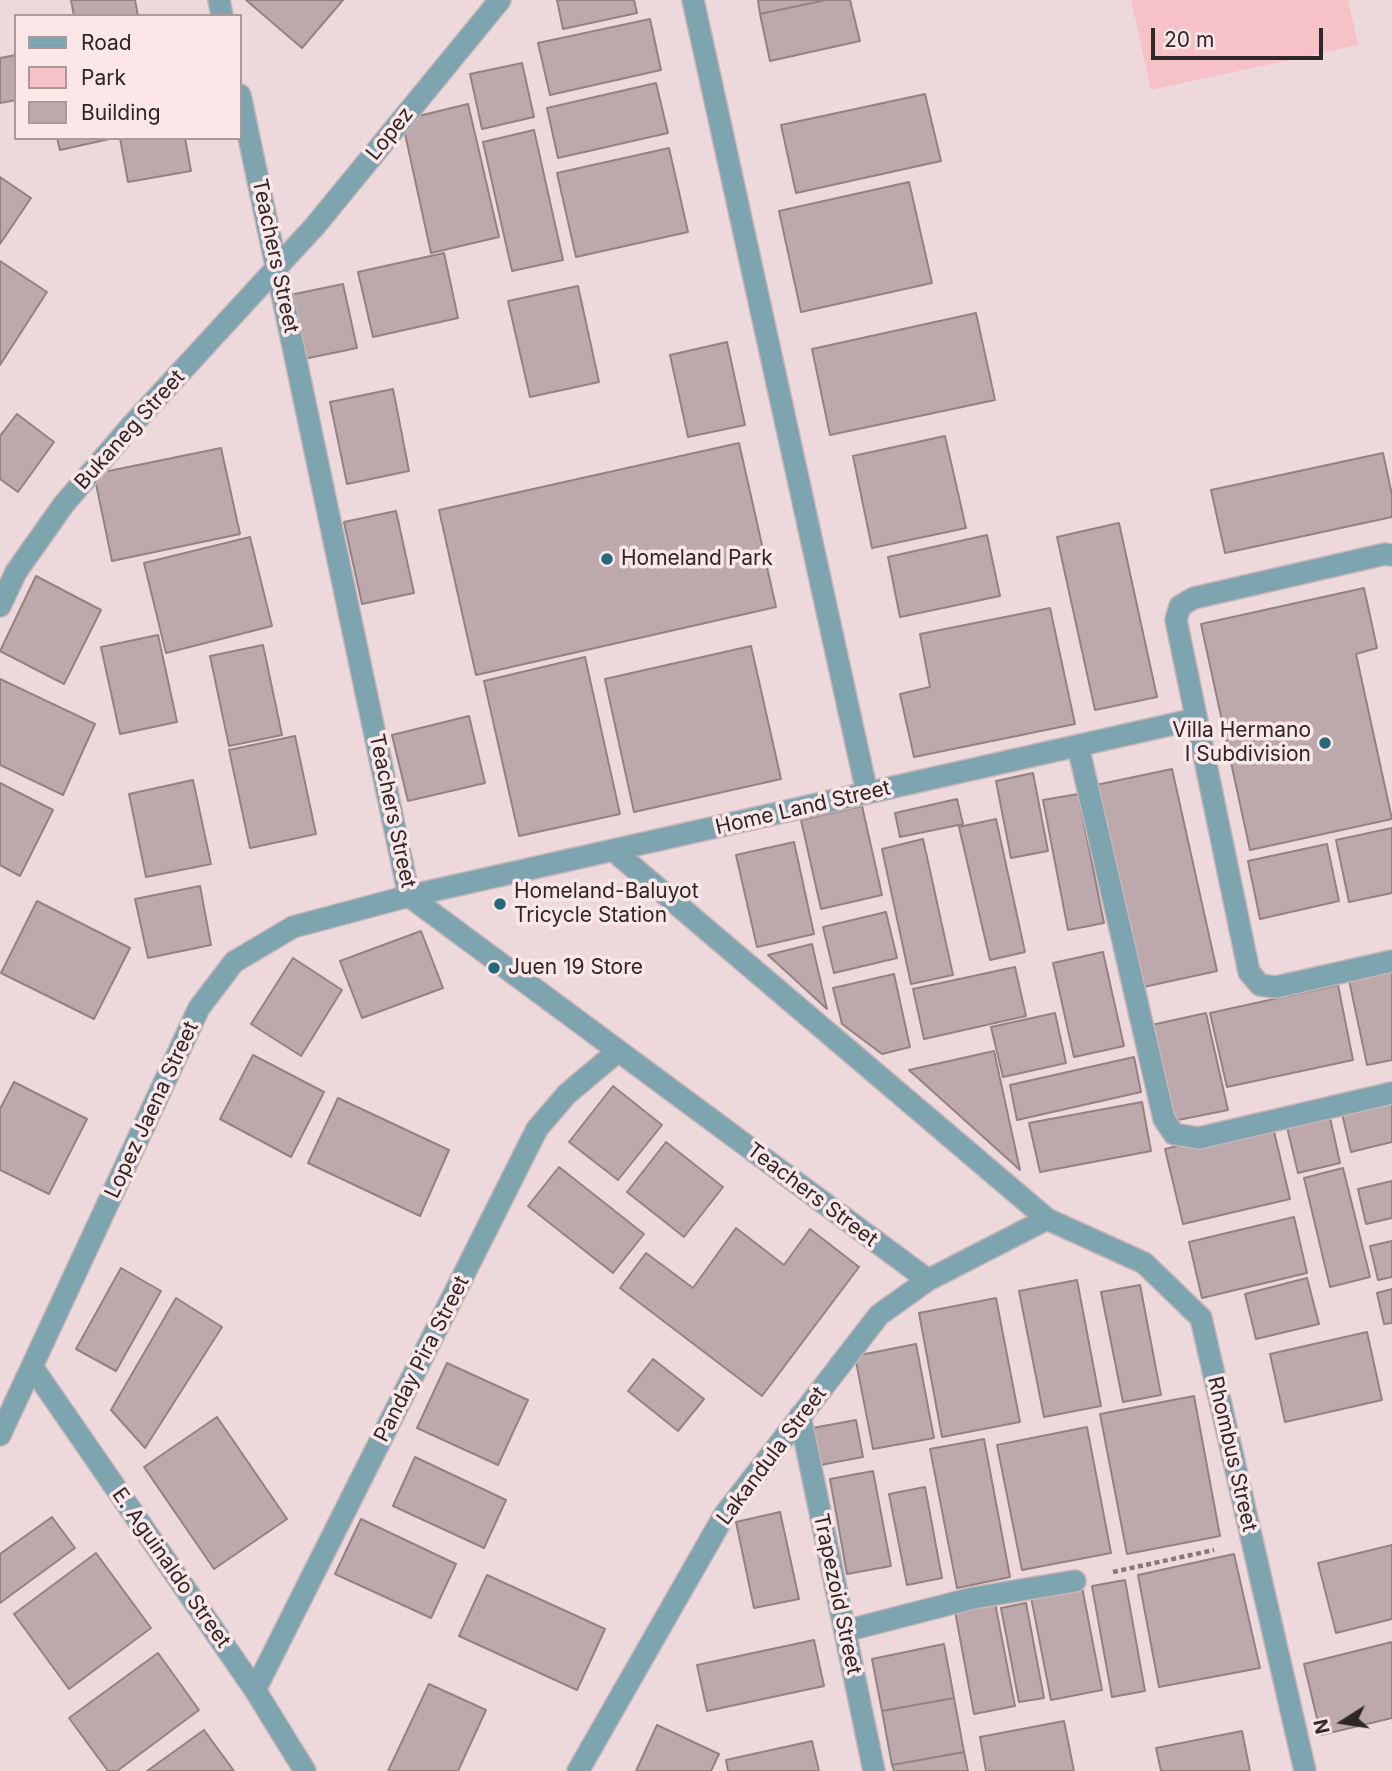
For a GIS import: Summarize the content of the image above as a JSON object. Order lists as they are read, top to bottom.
{
  "streets": {
    "street": [
      "Lopez",
      "Teachers Street",
      "Bukaneg Street",
      "Home Land Street",
      "Lopez Jaena Street",
      "Panday Pira Street",
      "Rhombus Street",
      "Lakandula Street",
      "E. Aguinaldo Street",
      "Trapezoid Street"
    ]
  },
  "crossings": [
    ["Lopez", "Teachers Street"],
    ["Lopez", "Bukaneg Street"],
    ["Teachers Street", "Bukaneg Street"],
    ["Teachers Street", "Home Land Street"],
    ["Teachers Street", "Lopez Jaena Street"],
    ["Teachers Street", "Panday Pira Street"],
    ["Teachers Street", "Lakandula Street"],
    ["Home Land Street", "Lopez Jaena Street"],
    ["Home Land Street", "Rhombus Street"],
    ["Lopez Jaena Street", "E. Aguinaldo Street"],
    ["Panday Pira Street", "E. Aguinaldo Street"],
    ["Rhombus Street", "Lakandula Street"],
    ["Lakandula Street", "Trapezoid Street"]
  ],
  "places": [
    "Homeland Park",
    "Villa Hermano I Subdivision",
    "Homeland-Baluyot Tricycle Station",
    "Juen 19 Store"
  ],
  "legend": ["Road", "Park", "Building"],
  "scale_bar": "20 m",
  "north": "left"
}
